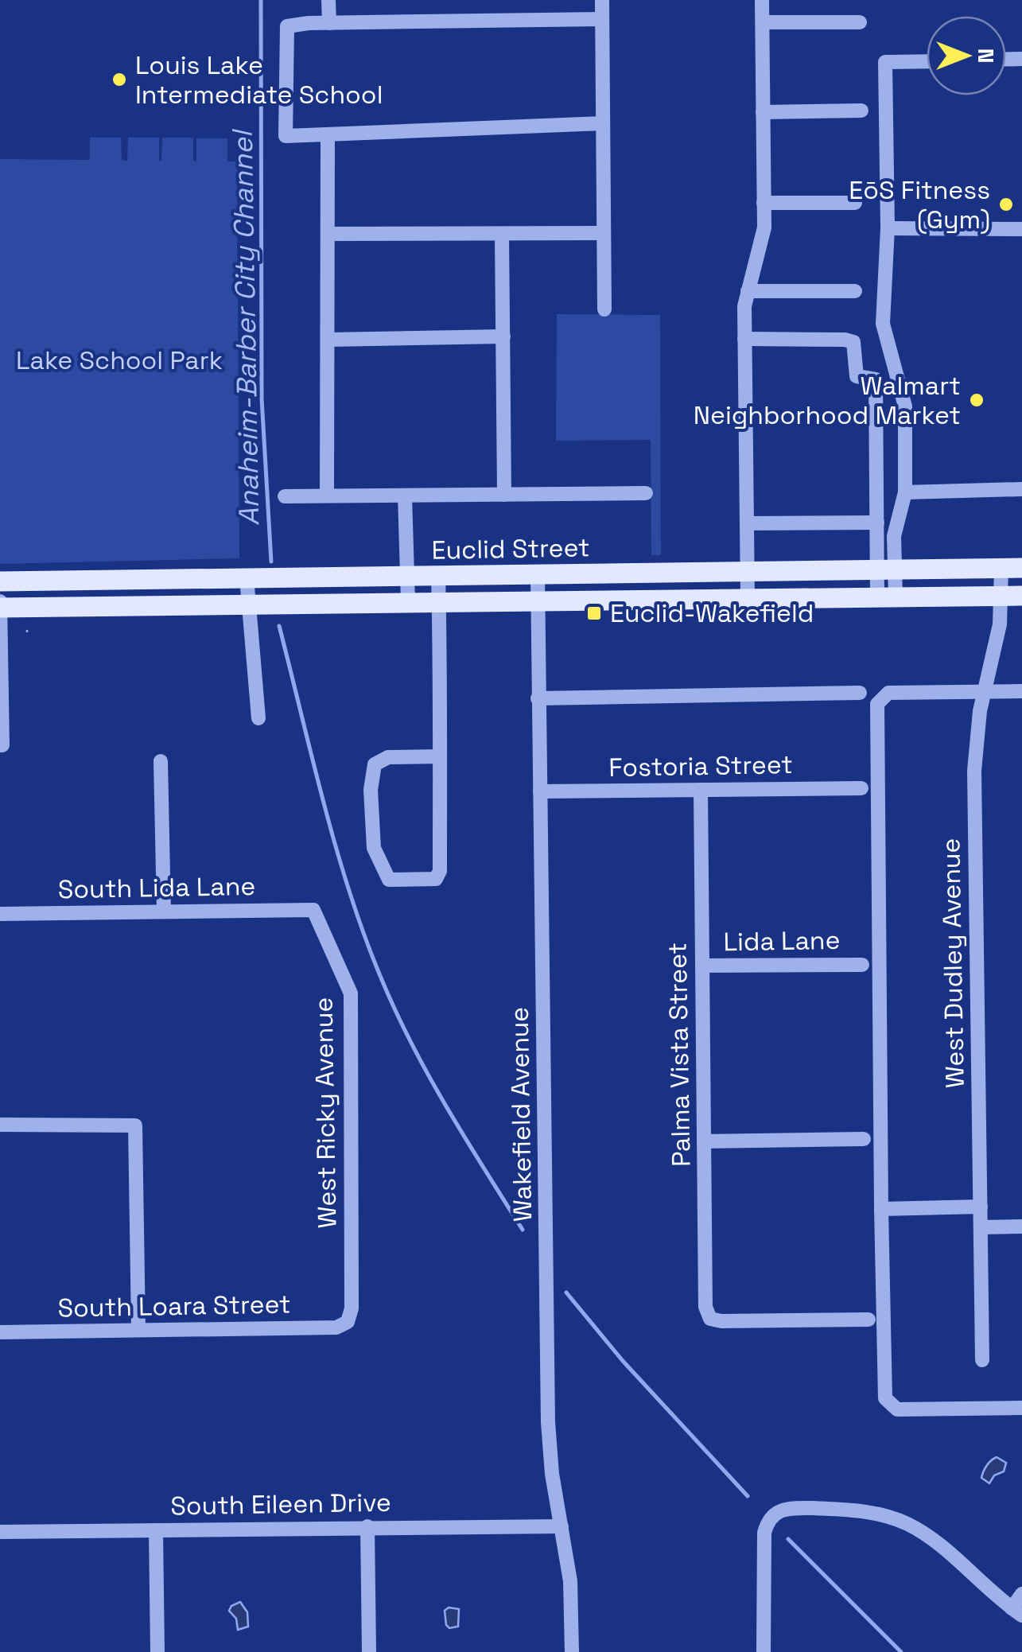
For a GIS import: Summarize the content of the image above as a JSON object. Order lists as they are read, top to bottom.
{
  "streets": {
    "main road": ["Euclid Street"],
    "street": [
      "Fostoria Street",
      "South Lida Lane",
      "Lida Lane",
      "West Dudley Avenue",
      "Palma Vista Street",
      "West Ricky Avenue",
      "Wakefield Avenue",
      "South Loara Street",
      "South Eileen Drive"
    ]
  },
  "crossings": [
    ["Euclid Street", "West Dudley Avenue"],
    ["Euclid Street", "Wakefield Avenue"],
    ["Fostoria Street", "Palma Vista Street"],
    ["Fostoria Street", "Wakefield Avenue"],
    ["South Lida Lane", "West Ricky Avenue"],
    ["Lida Lane", "Palma Vista Street"],
    ["West Ricky Avenue", "South Loara Street"],
    ["Wakefield Avenue", "South Eileen Drive"]
  ],
  "water": ["Anaheim-Barber City Channel"],
  "parks": ["Lake School Park"],
  "places": {
    "other": ["Louis Lake Intermediate School", "EōS Fitness (Gym)", "Walmart Neighborhood Market"],
    "transit": ["Euclid-Wakefield"]
  },
  "north": "right"
}
